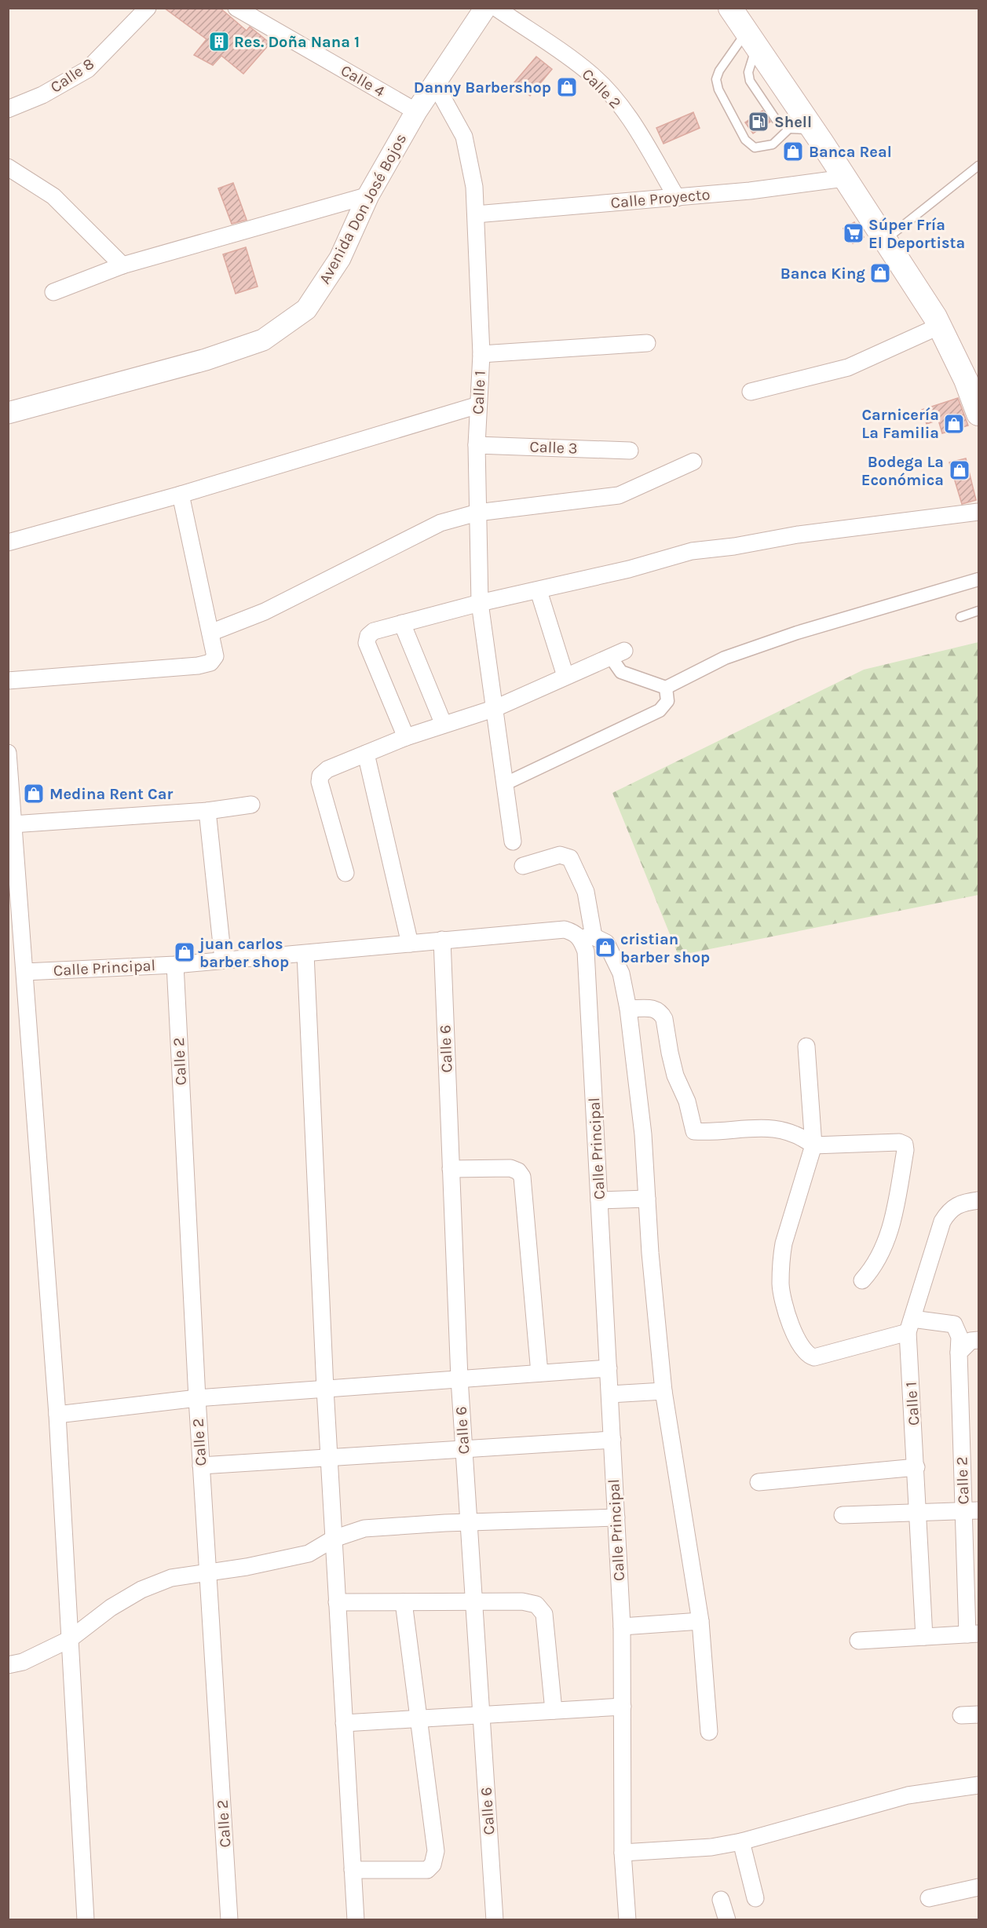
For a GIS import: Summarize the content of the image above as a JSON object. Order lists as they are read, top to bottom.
{
  "streets": {
    "street": [
      "Calle 8",
      "Calle 4",
      "Calle 2",
      "Calle Proyecto",
      "Avenida Don José Bojos",
      "Calle 1",
      "Calle 3",
      "Calle Principal",
      "Calle 6"
    ]
  },
  "crossings": [
    ["Calle 4", "Avenida Don José Bojos"],
    ["Calle 2", "Calle Proyecto"],
    ["Calle 2", "Calle 1"],
    ["Calle 2", "Calle Principal"],
    ["Calle Proyecto", "Calle 1"],
    ["Avenida Don José Bojos", "Calle 1"],
    ["Calle 1", "Calle 3"],
    ["Calle Principal", "Calle 6"]
  ],
  "places": {
    "building": ["Res. Doña Nana 1"],
    "shop": [
      "Danny Barbershop",
      "Banca Real",
      "Banca King",
      "Carnicería La Familia",
      "Bodega La Económica",
      "Medina Rent Car",
      "cristian barber shop",
      "juan carlos barber shop"
    ],
    "fuel station": ["Shell"],
    "supermarket": ["Súper Fría El Deportista"]
  }
}
